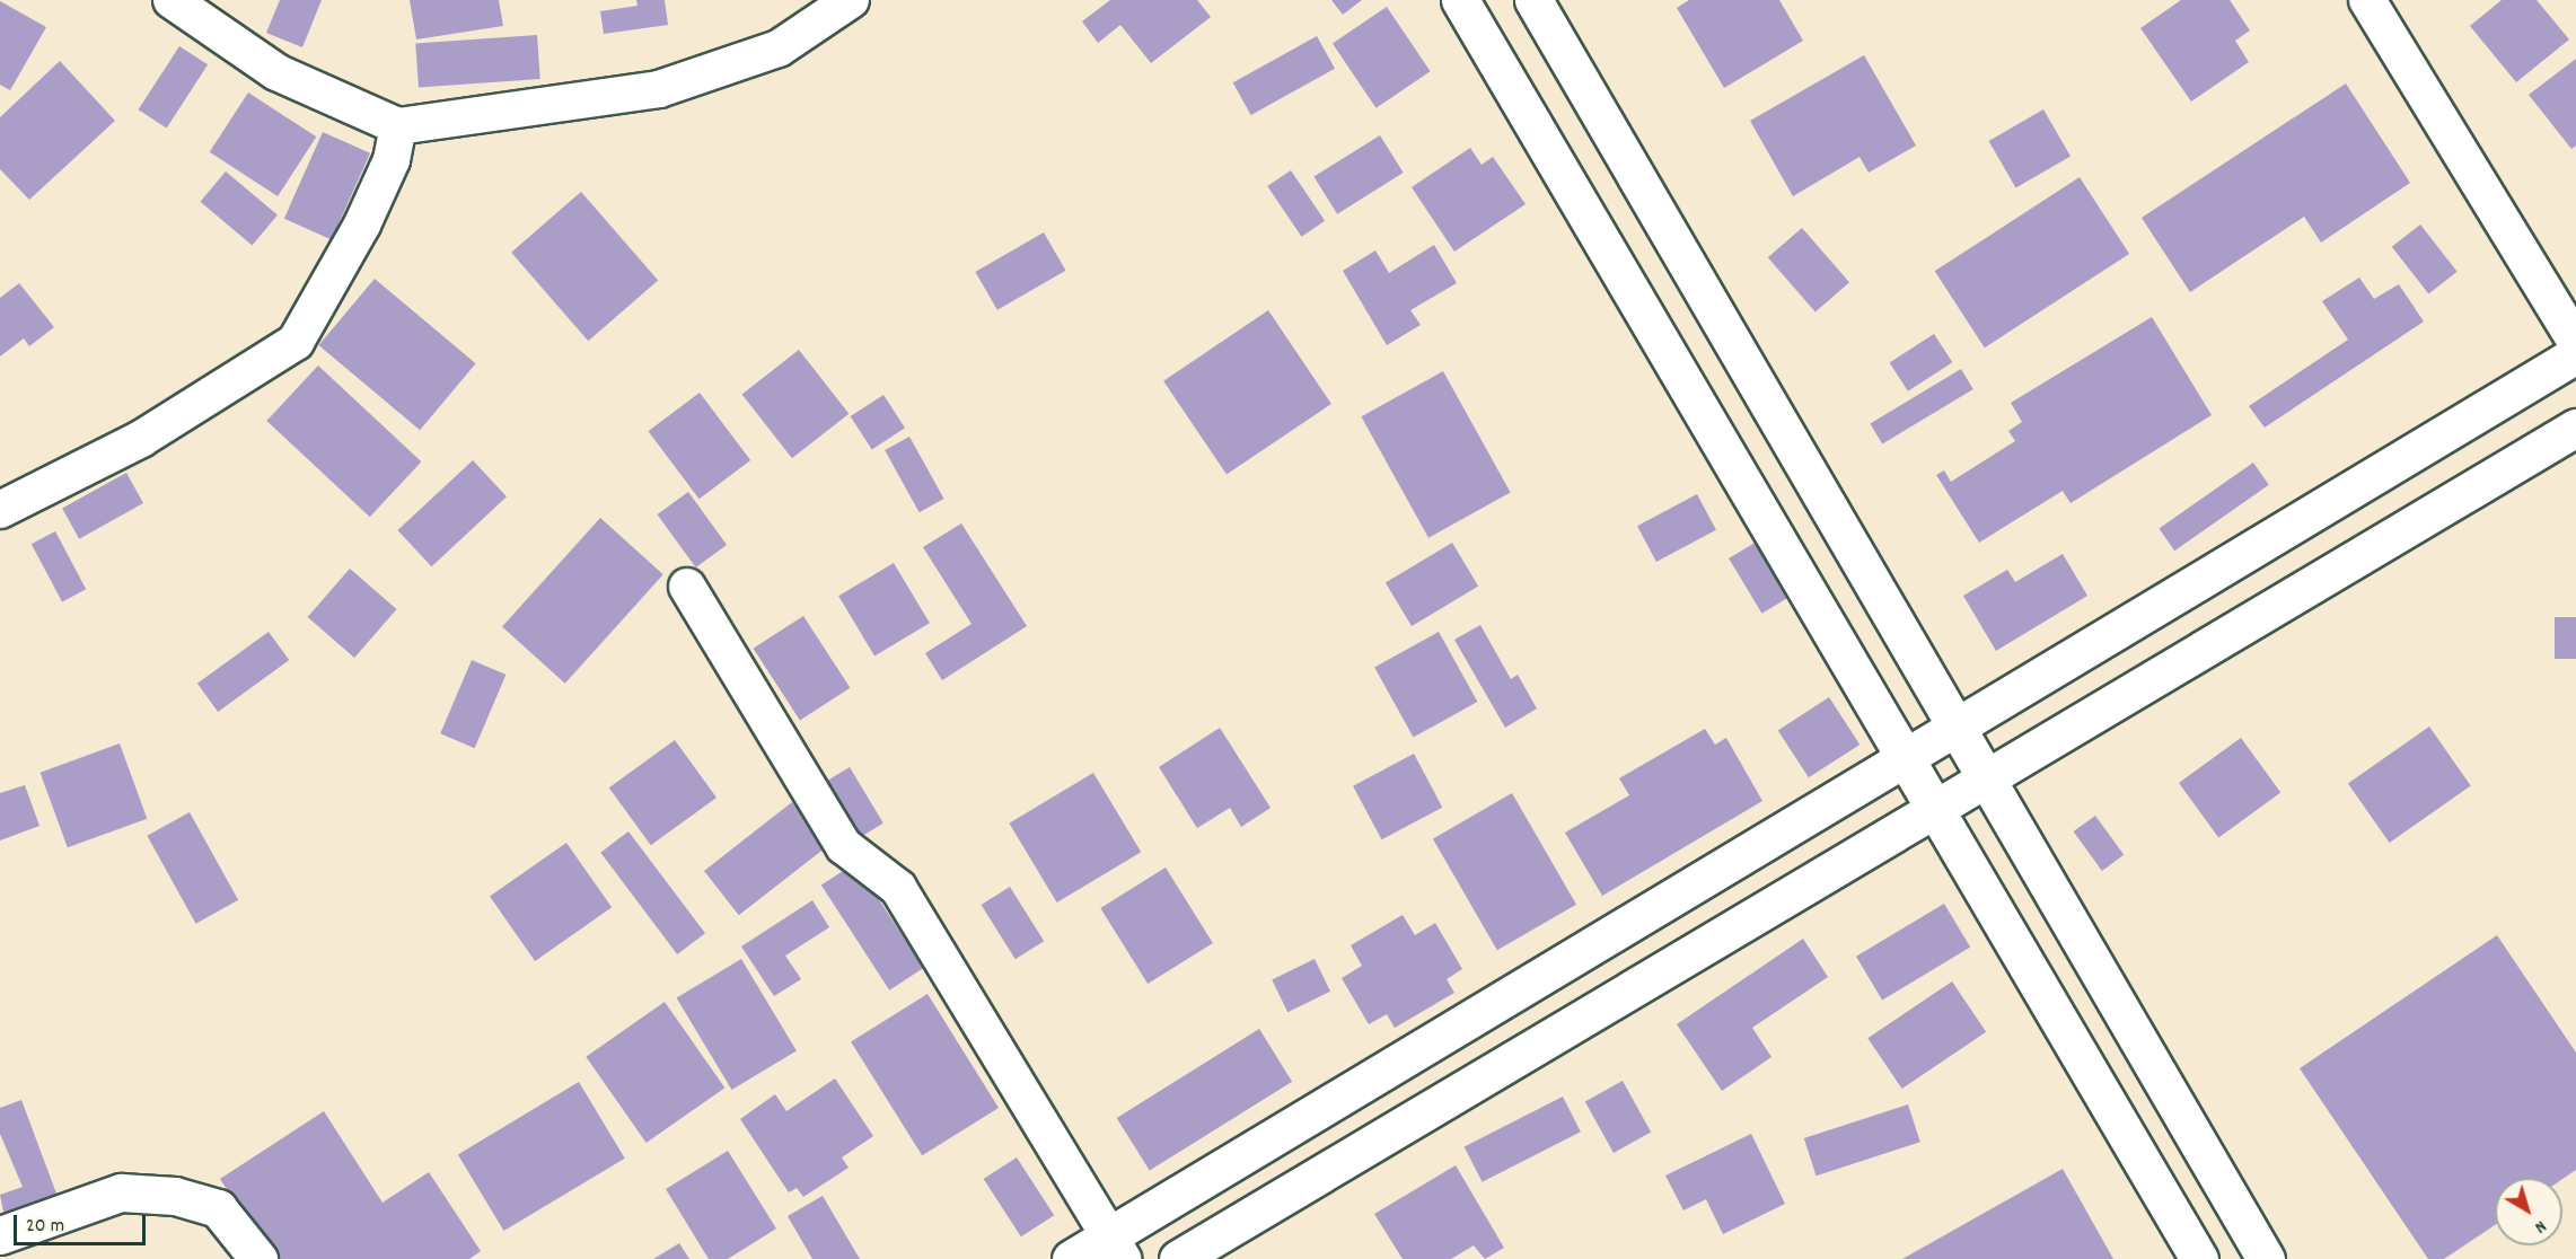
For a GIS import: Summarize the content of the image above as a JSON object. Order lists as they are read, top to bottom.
{
  "scale_bar": "20 m",
  "north": "bottom right"
}
